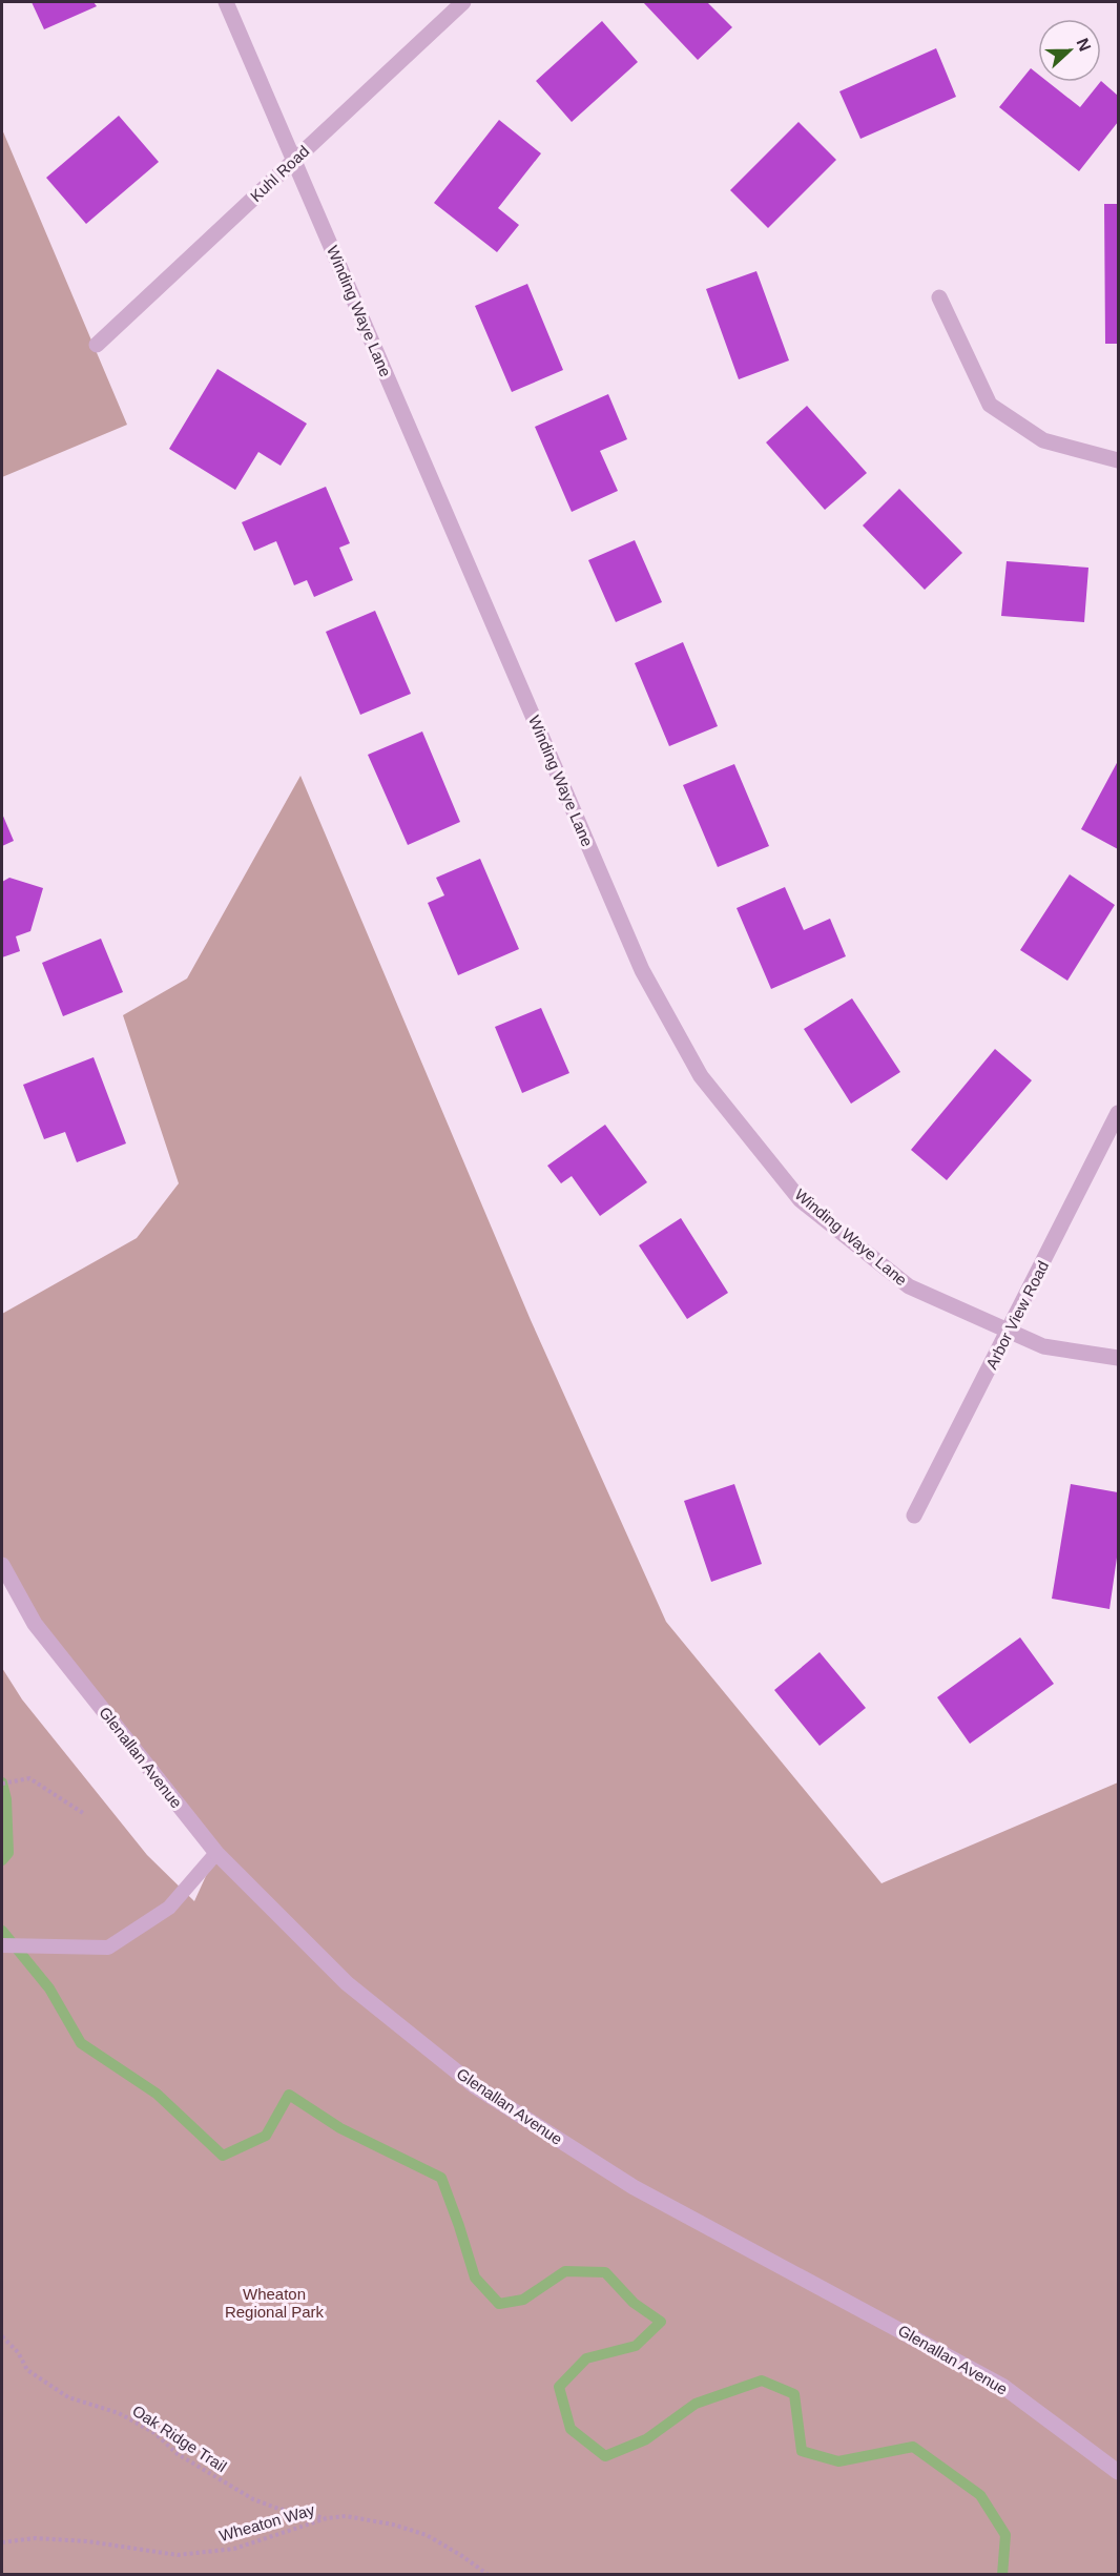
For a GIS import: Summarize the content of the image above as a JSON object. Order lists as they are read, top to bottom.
{
  "streets": {
    "street": [
      "Kuhl Road",
      "Winding Waye Lane",
      "Arbor View Road",
      "Glenallan Avenue"
    ],
    "path": ["Oak Ridge Trail", "Wheaton Way"]
  },
  "crossings": [
    ["Kuhl Road", "Winding Waye Lane"],
    ["Winding Waye Lane", "Arbor View Road"],
    ["Oak Ridge Trail", "Wheaton Way"]
  ],
  "parks": ["Wheaton Regional Park"],
  "north": "right"
}
